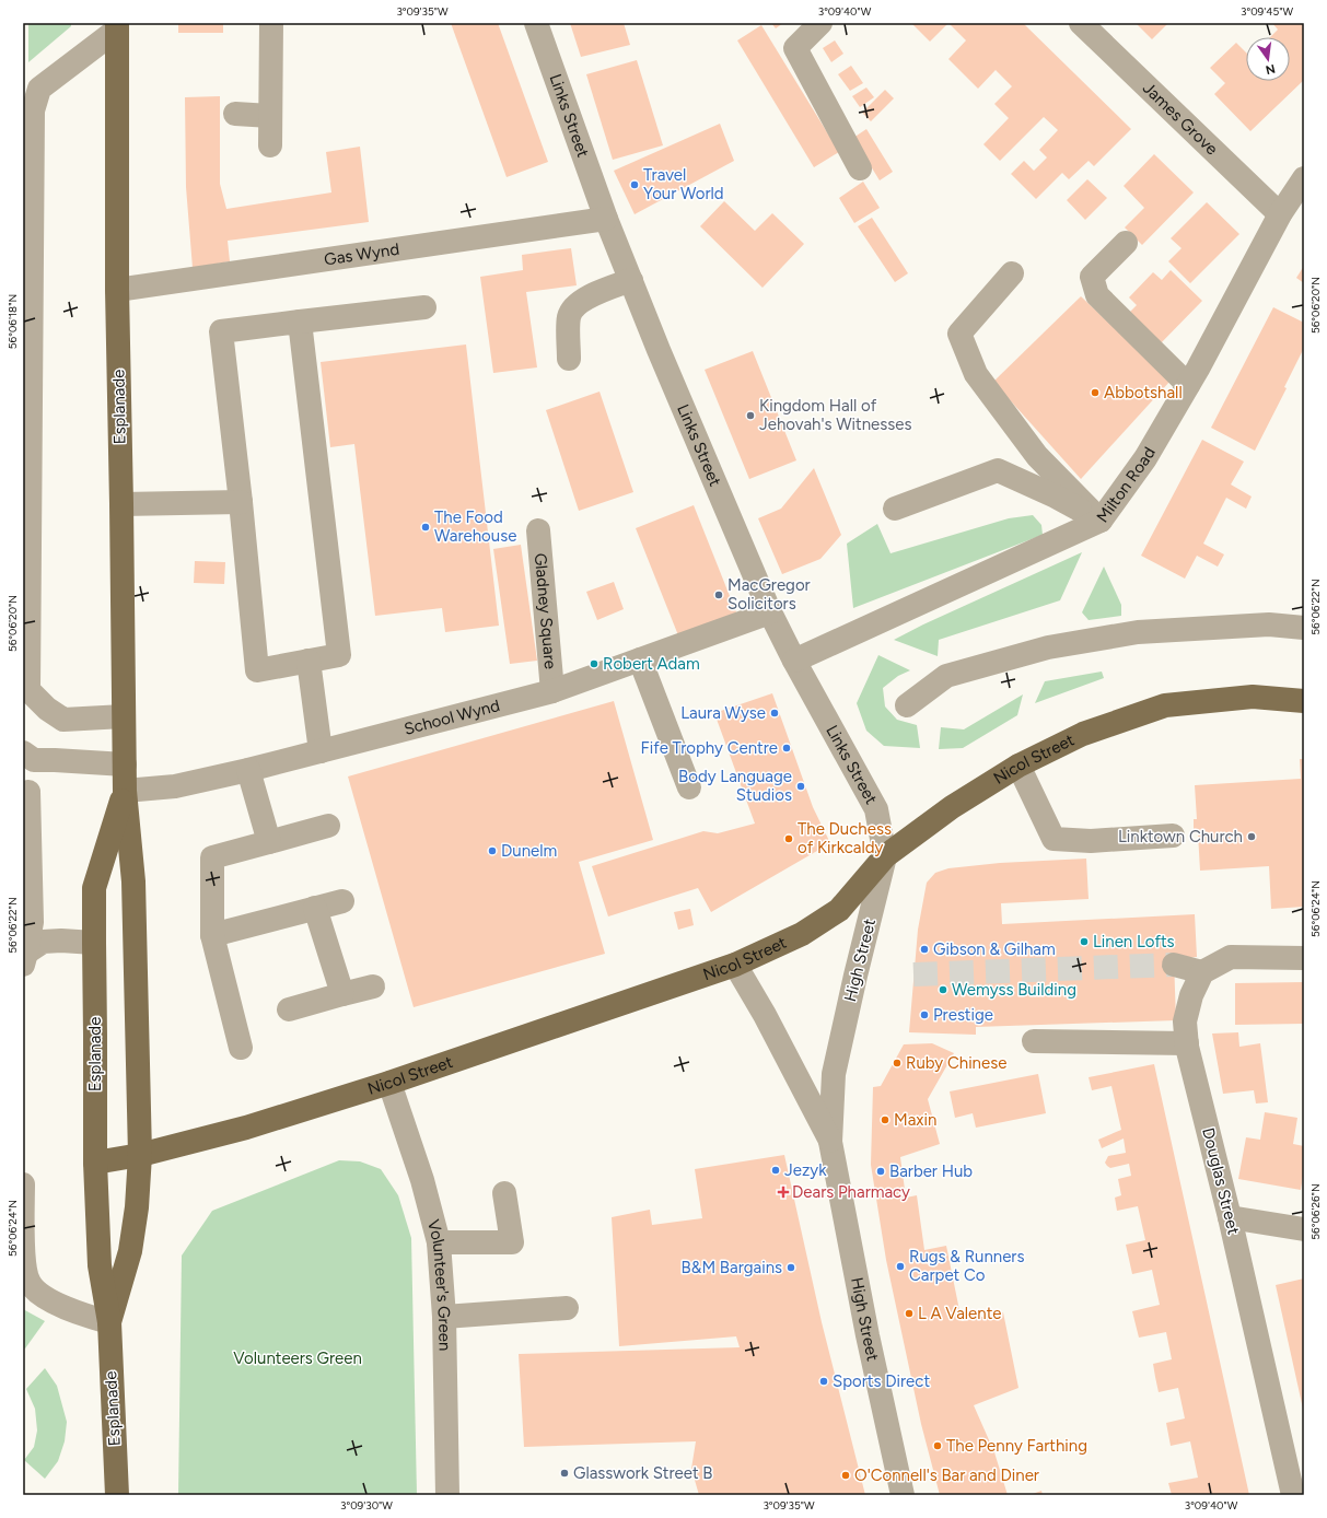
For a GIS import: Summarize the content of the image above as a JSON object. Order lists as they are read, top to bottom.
{
  "streets": {
    "main road": ["Esplanade", "Nicol Street"],
    "street": [
      "Links Street",
      "James Grove",
      "Gas Wynd",
      "Milton Road",
      "Gladney Square",
      "School Wynd",
      "High Street",
      "Douglas Street",
      "Volunteer's Green"
    ]
  },
  "crossings": [
    ["Links Street", "Gas Wynd"],
    ["Links Street", "Milton Road"],
    ["Links Street", "School Wynd"],
    ["Links Street", "Nicol Street"],
    ["Links Street", "High Street"],
    ["James Grove", "Milton Road"],
    ["Gas Wynd", "Esplanade"],
    ["Esplanade", "School Wynd"],
    ["Esplanade", "Nicol Street"],
    ["Gladney Square", "School Wynd"],
    ["Nicol Street", "High Street"],
    ["Nicol Street", "Volunteer's Green"]
  ],
  "parks": ["Volunteers Green"],
  "places": {
    "other": [
      "Travel Your World",
      "Abbotshall",
      "Kingdom Hall of Jehovah's Witnesses",
      "The Food Warehouse",
      "MacGregor Solicitors",
      "Robert Adam",
      "Laura Wyse",
      "Fife Trophy Centre",
      "Body Language Studios",
      "Linktown Church",
      "The Duchess of Kirkcaldy",
      "Dunelm",
      "Linen Lofts",
      "Gibson & Gilham",
      "Wemyss Building",
      "Prestige",
      "Ruby Chinese",
      "Maxin",
      "Jezyk",
      "Barber Hub",
      "Rugs & Runners Carpet Co",
      "B&M Bargains",
      "L A Valente",
      "Sports Direct",
      "The Penny Farthing",
      "Glasswork Street B",
      "O'Connell's Bar and Diner"
    ],
    "health": ["Dears Pharmacy"]
  },
  "north": "bottom",
  "coordinates": [
    "3°09'35\"W",
    "3°09'40\"W",
    "3°09'45\"W",
    "56°06'20\"N",
    "56°06'18\"N",
    "56°06'22\"N",
    "56°06'24\"N",
    "56°06'26\"N",
    "3°09'30\"W"
  ]
}
